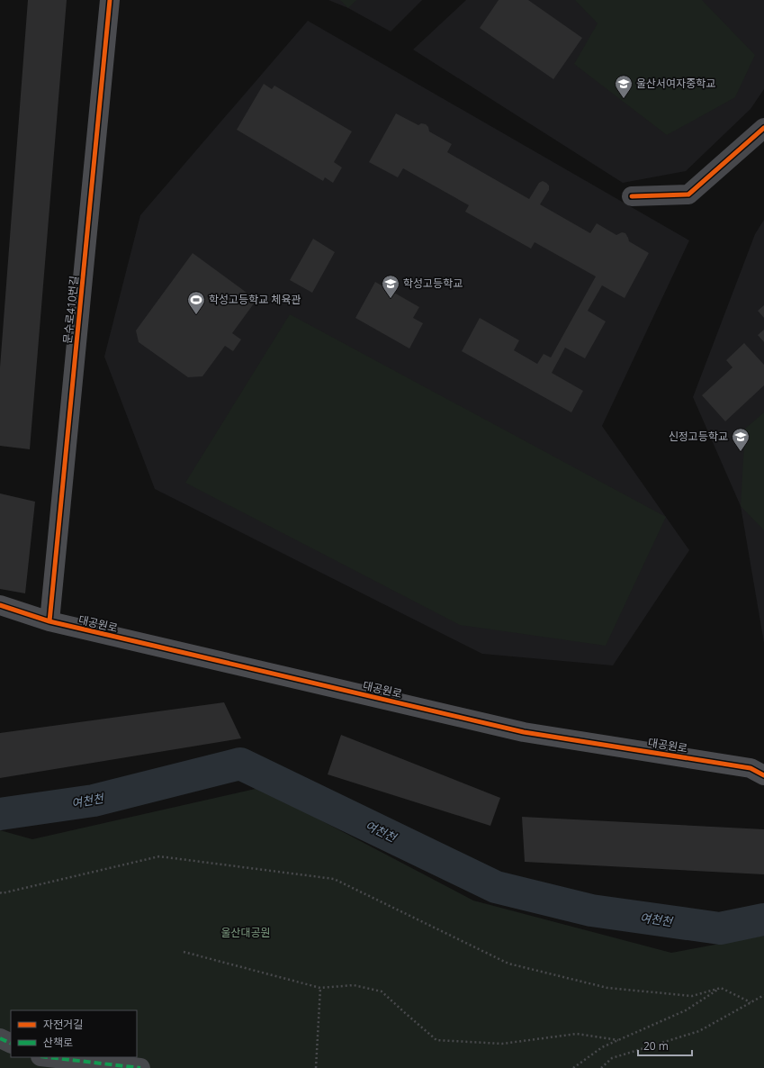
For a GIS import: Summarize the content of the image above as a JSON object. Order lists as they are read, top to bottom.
{
  "streets": {
    "street": ["문수로410번길", "대공원로"]
  },
  "crossings": [
    ["문수로410번길", "대공원로"]
  ],
  "water": ["여천천"],
  "parks": ["울산대공원"],
  "places": {
    "school or university": ["울산서여자중학교", "학성고등학교", "신정고등학교"],
    "sports": ["학성고등학교 체육관"]
  },
  "legend": ["자전거길", "산책로"],
  "scale_bar": "20 m"
}
